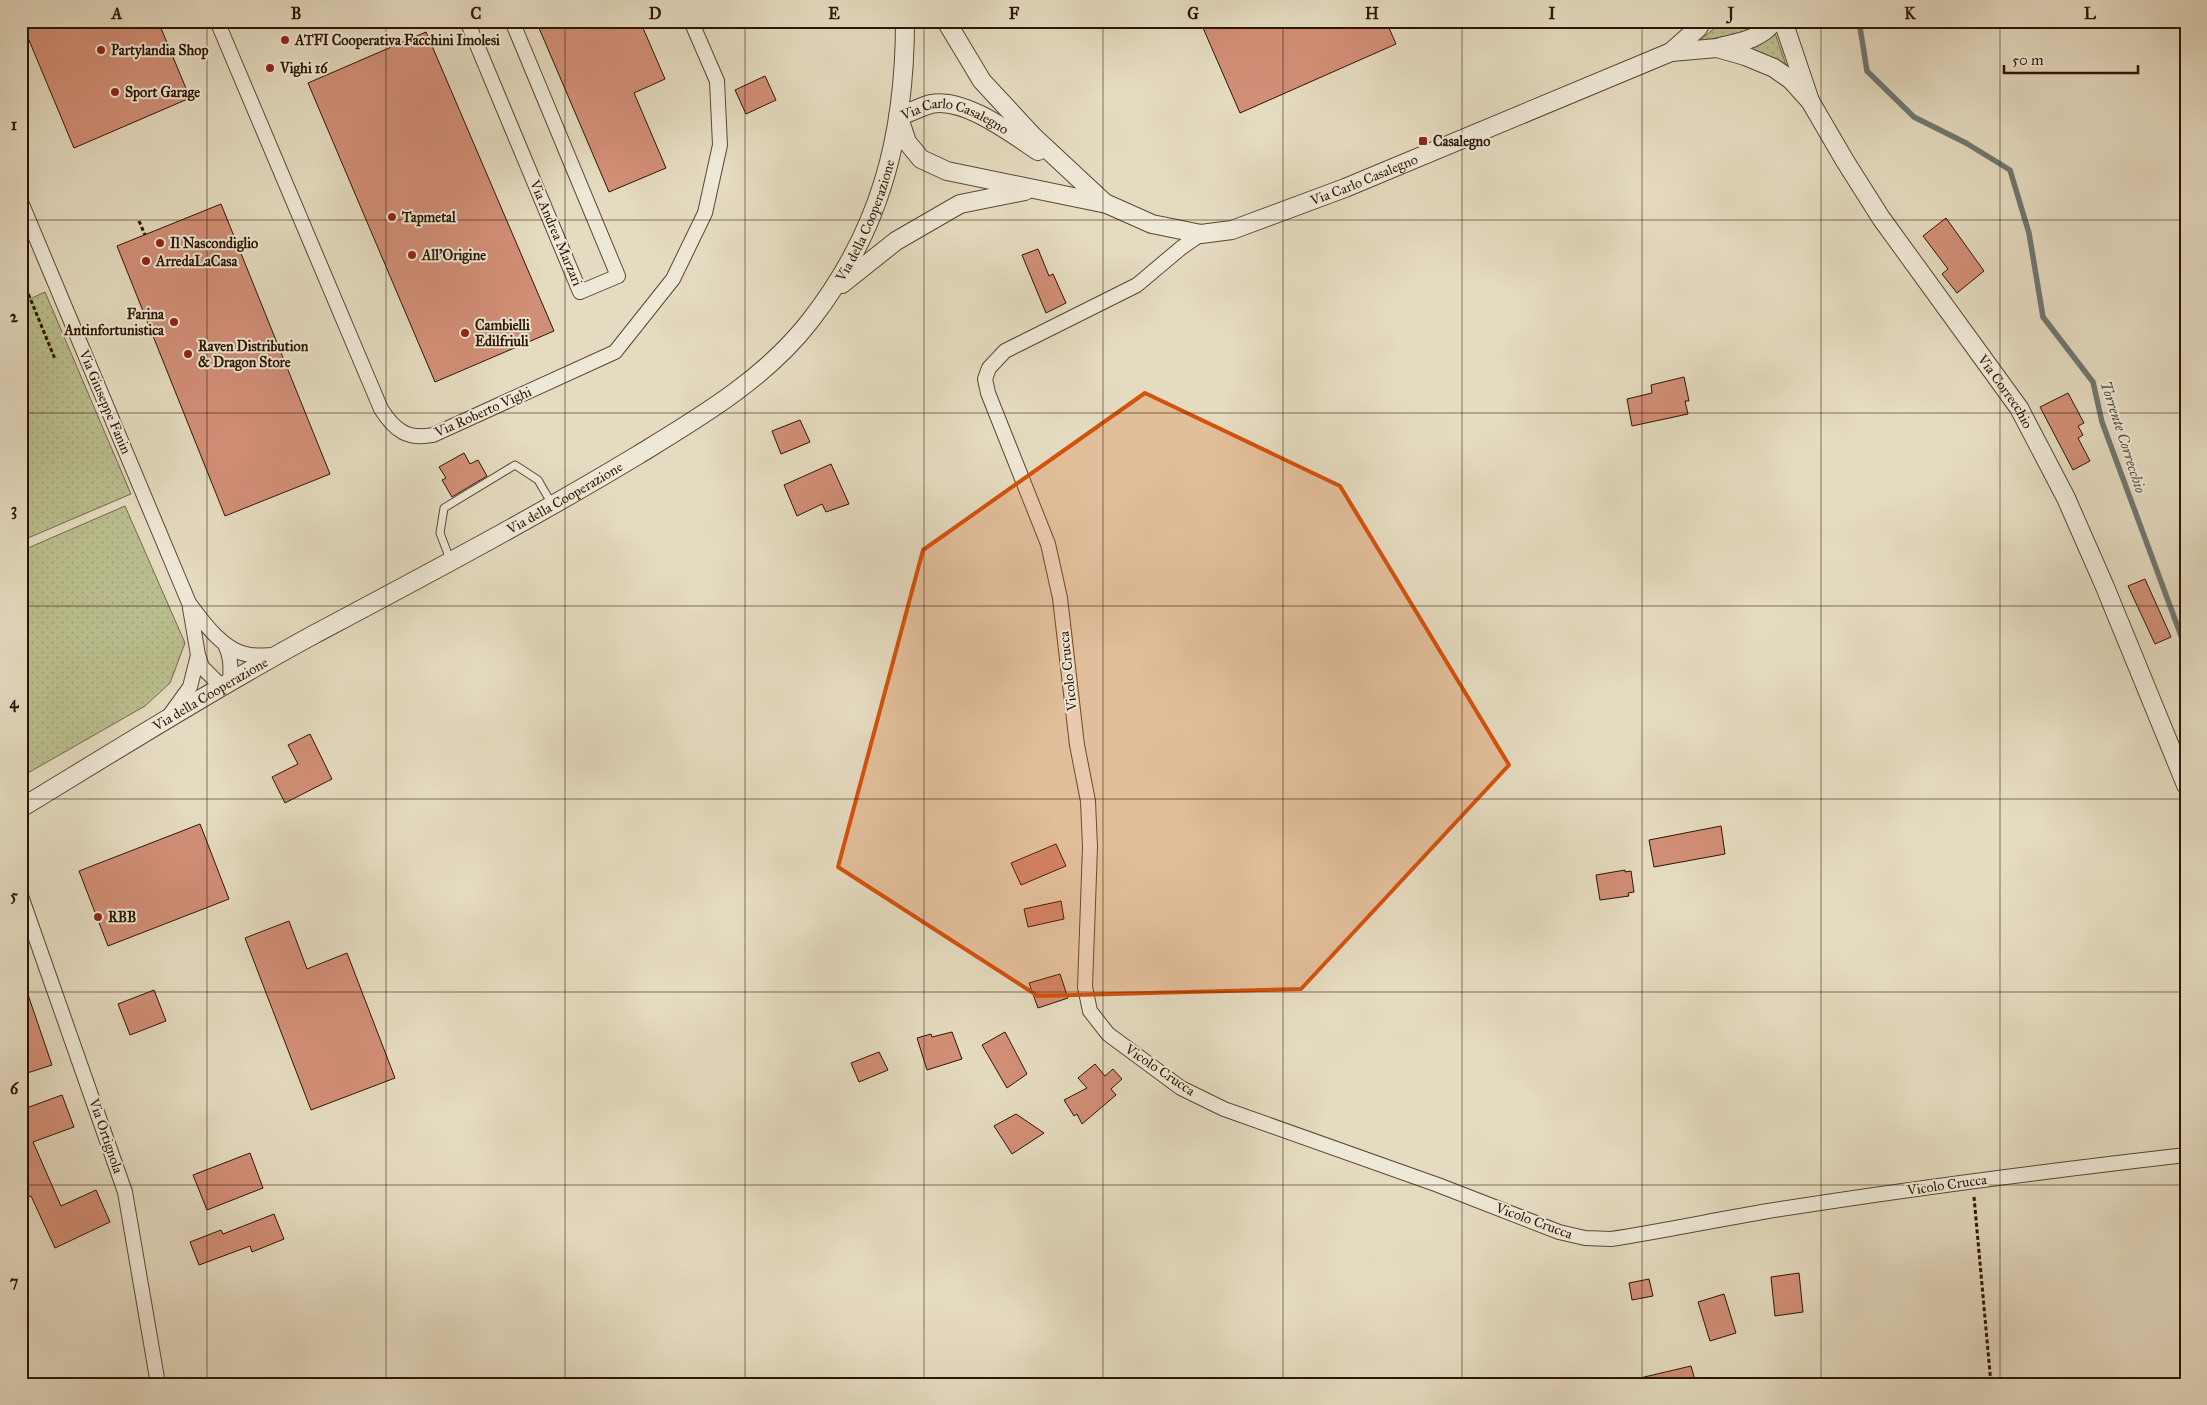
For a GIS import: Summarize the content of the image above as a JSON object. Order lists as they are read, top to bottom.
{
  "streets": {
    "street": [
      "Via Carlo Casalegno",
      "Via della Cooperazione",
      "Via Andrea Marzari",
      "Via Correcchio",
      "Via Giuseppe Fanin",
      "Via Roberto Vighi",
      "Vicolo Crucca",
      "Via Ortignola"
    ]
  },
  "crossings": [
    ["Via Carlo Casalegno", "Via della Cooperazione"],
    ["Via Carlo Casalegno", "Via Correcchio"],
    ["Via Carlo Casalegno", "Vicolo Crucca"],
    ["Via della Cooperazione", "Via Giuseppe Fanin"]
  ],
  "water": ["Torrente Correcchio"],
  "places": {
    "other": [
      "ATFI Cooperativa Facchini Imolesi",
      "Partylandia Shop",
      "Vighi 16",
      "Sport Garage",
      "Tapmetal",
      "Il Nascondiglio",
      "All'Origine",
      "ArredaLaCasa",
      "Farina Antinfortunistica",
      "Cambielli Edilfriuli",
      "Raven Distribution & Dragon Store",
      "RBB"
    ],
    "transit": ["Casalegno"]
  },
  "scale_bar": "50 m",
  "grid": {
    "columns": [
      "A",
      "B",
      "C",
      "D",
      "E",
      "F",
      "G",
      "H",
      "I",
      "J",
      "K",
      "L"
    ],
    "rows": [
      "1",
      "2",
      "3",
      "4",
      "5",
      "6",
      "7"
    ]
  }
}
